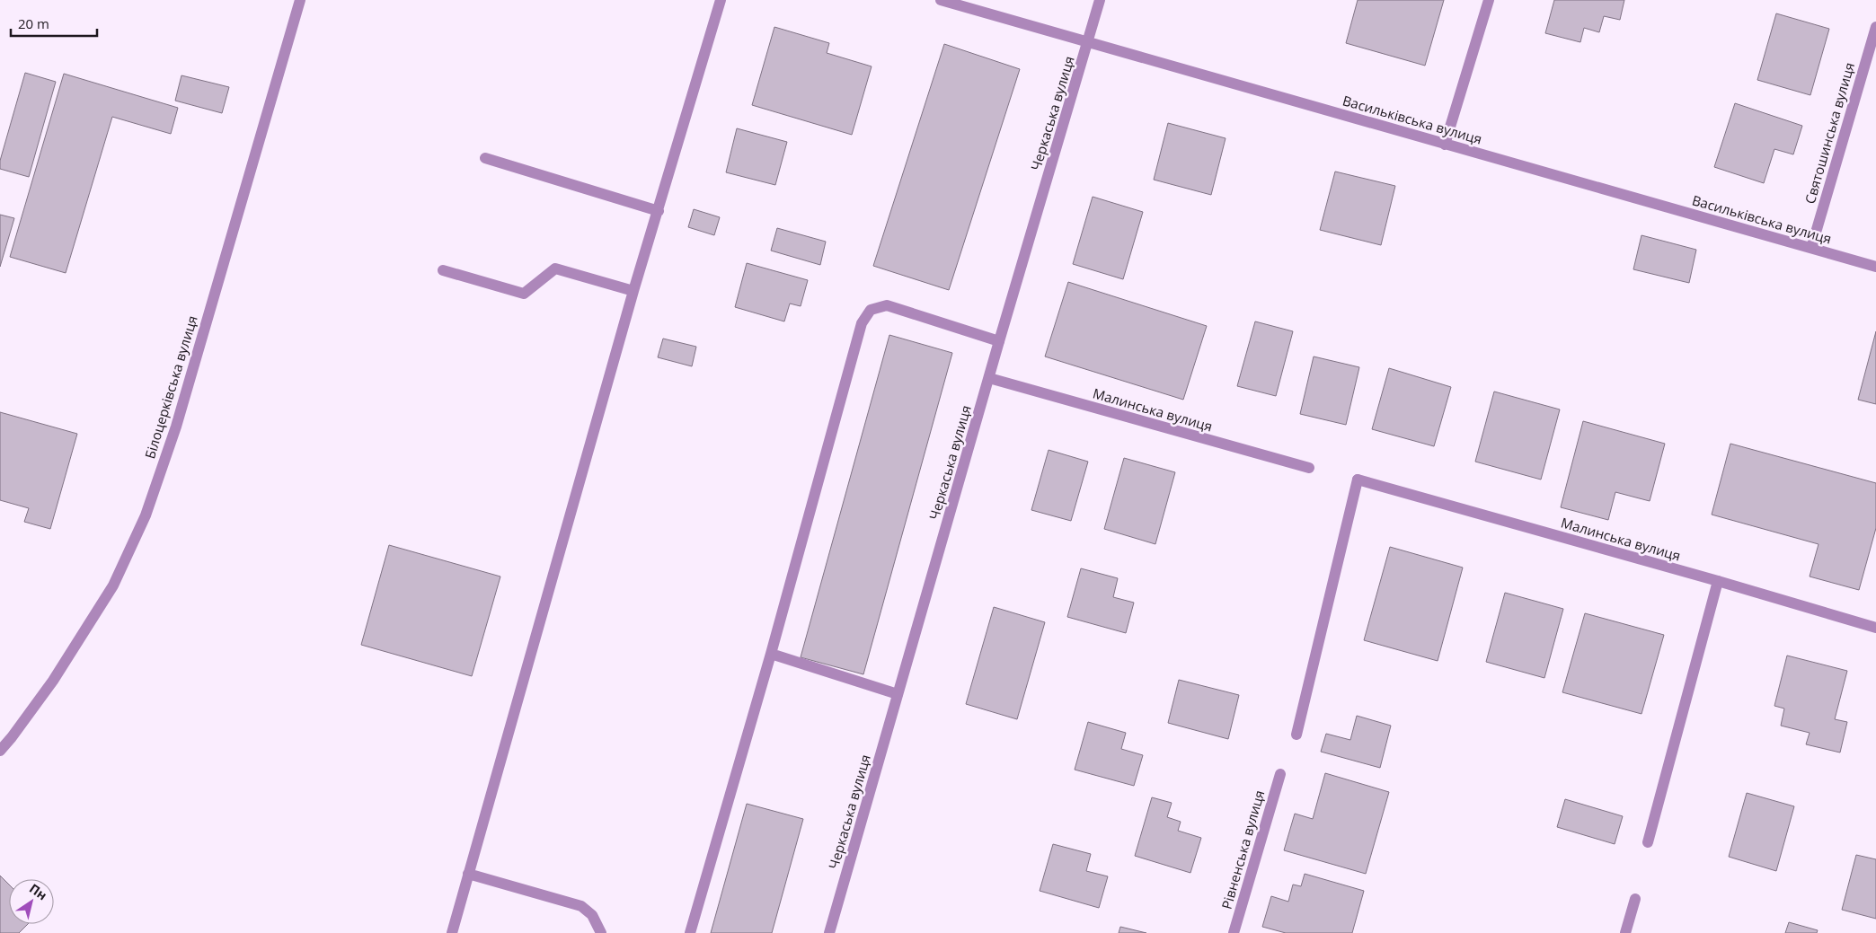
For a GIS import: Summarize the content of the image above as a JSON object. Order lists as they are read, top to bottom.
{
  "streets": {
    "street": [
      "Черкаська вулиця",
      "Васильківська вулиця",
      "Святошинська вулиця",
      "Білоцерківська вулиця",
      "Малинська вулиця",
      "Рівненська вулиця"
    ]
  },
  "crossings": [
    ["Черкаська вулиця", "Васильківська вулиця"],
    ["Черкаська вулиця", "Малинська вулиця"],
    ["Васильківська вулиця", "Святошинська вулиця"]
  ],
  "scale_bar": "20 m",
  "north": "top right"
}
